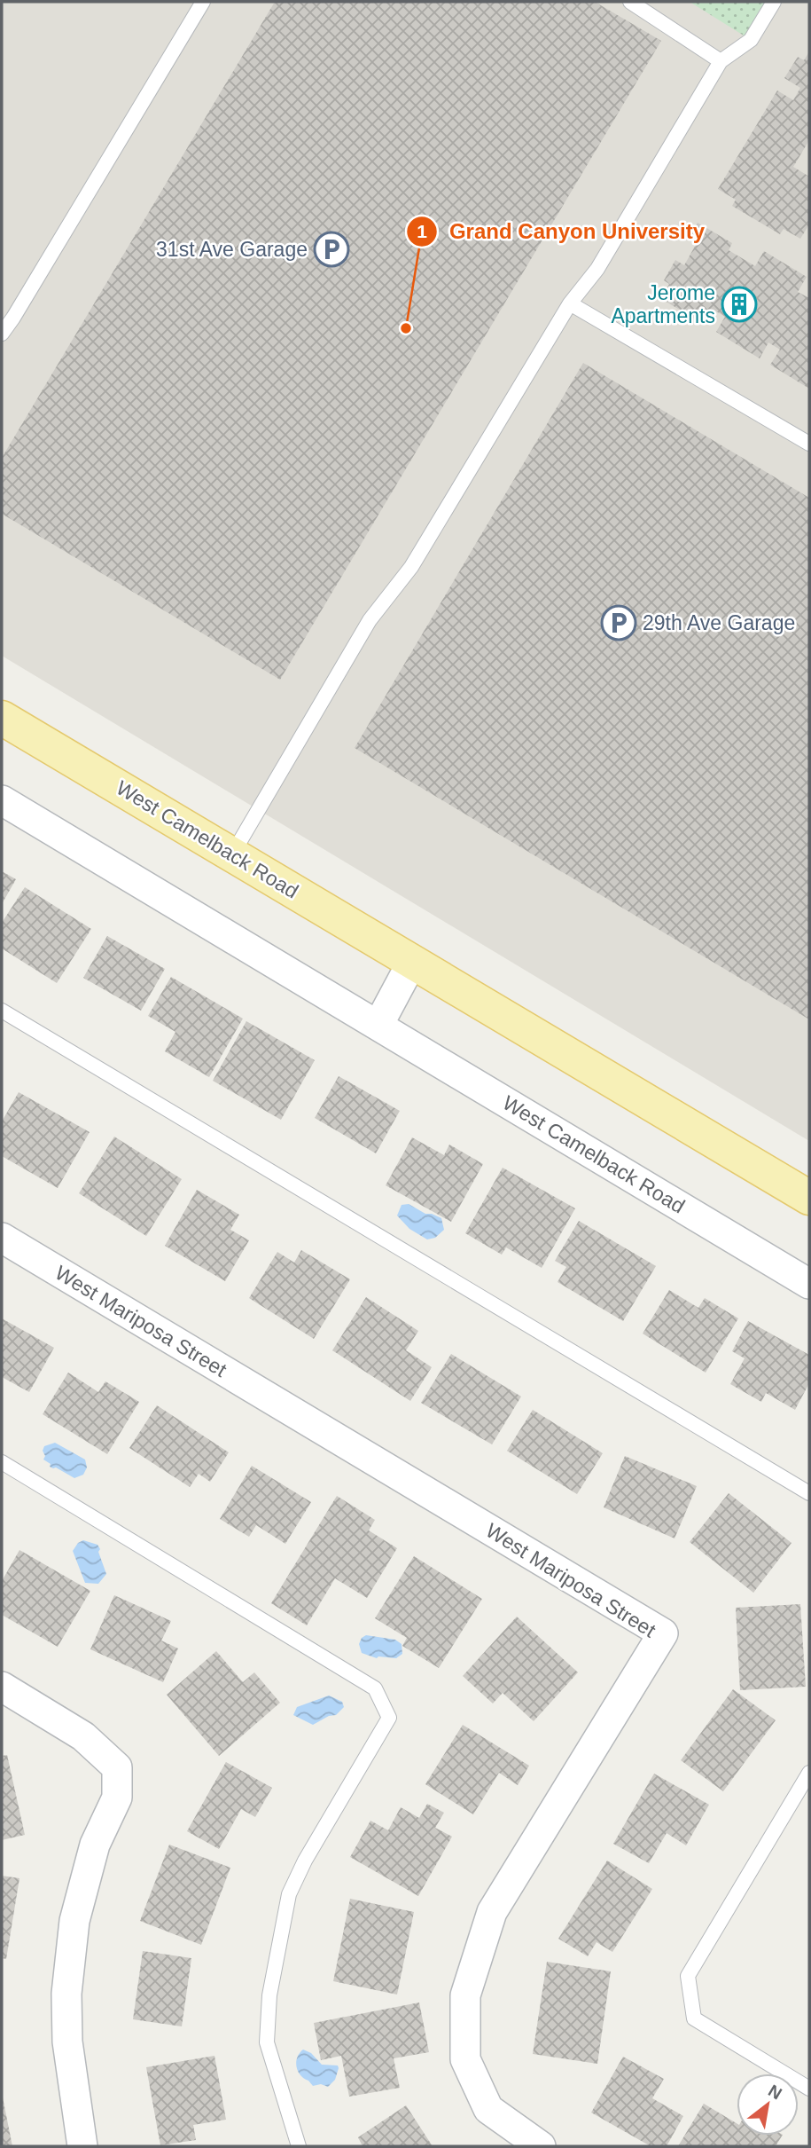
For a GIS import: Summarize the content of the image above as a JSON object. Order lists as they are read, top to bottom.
{
  "streets": {
    "main road": ["West Camelback Road"],
    "street": ["West Mariposa Street"]
  },
  "places": {
    "parking": ["31st Ave Garage", "29th Ave Garage"],
    "building": ["Jerome Apartments"],
    "other": ["Grand Canyon University"]
  },
  "north": "top right"
}
